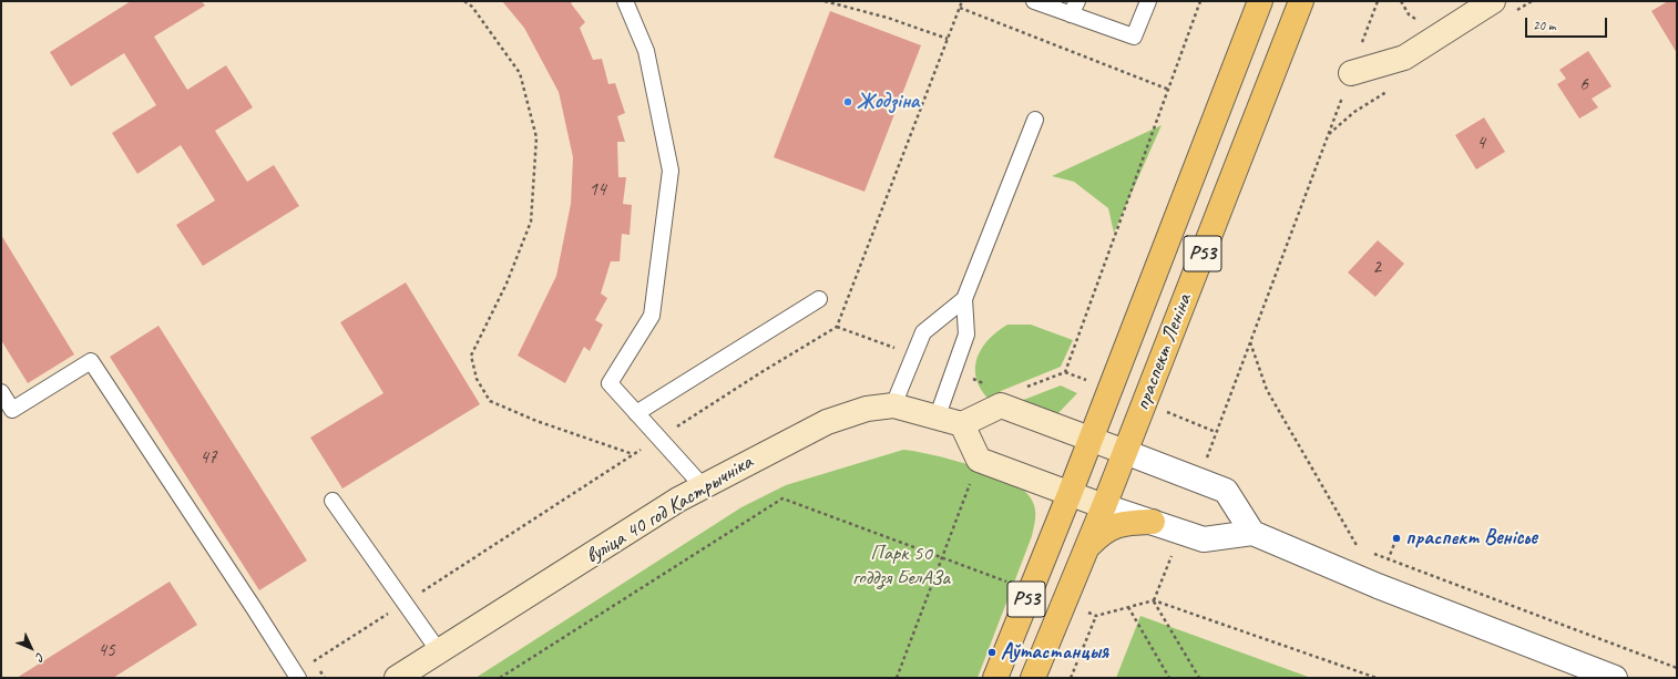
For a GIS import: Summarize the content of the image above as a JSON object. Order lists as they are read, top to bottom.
{
  "streets": {
    "main road": ["Р53", "праспект Леніна", "вуліца 40 год Кастрычніка"]
  },
  "parks": ["Парк 50 годдзя БелАЗа"],
  "places": ["Жодзіна", "праспект Венісье", "Аўтастанцыя"],
  "house_numbers": [
    "6",
    "4",
    "14",
    "2",
    "47",
    "45"
  ],
  "scale_bar": "20 m",
  "north": "bottom right"
}
